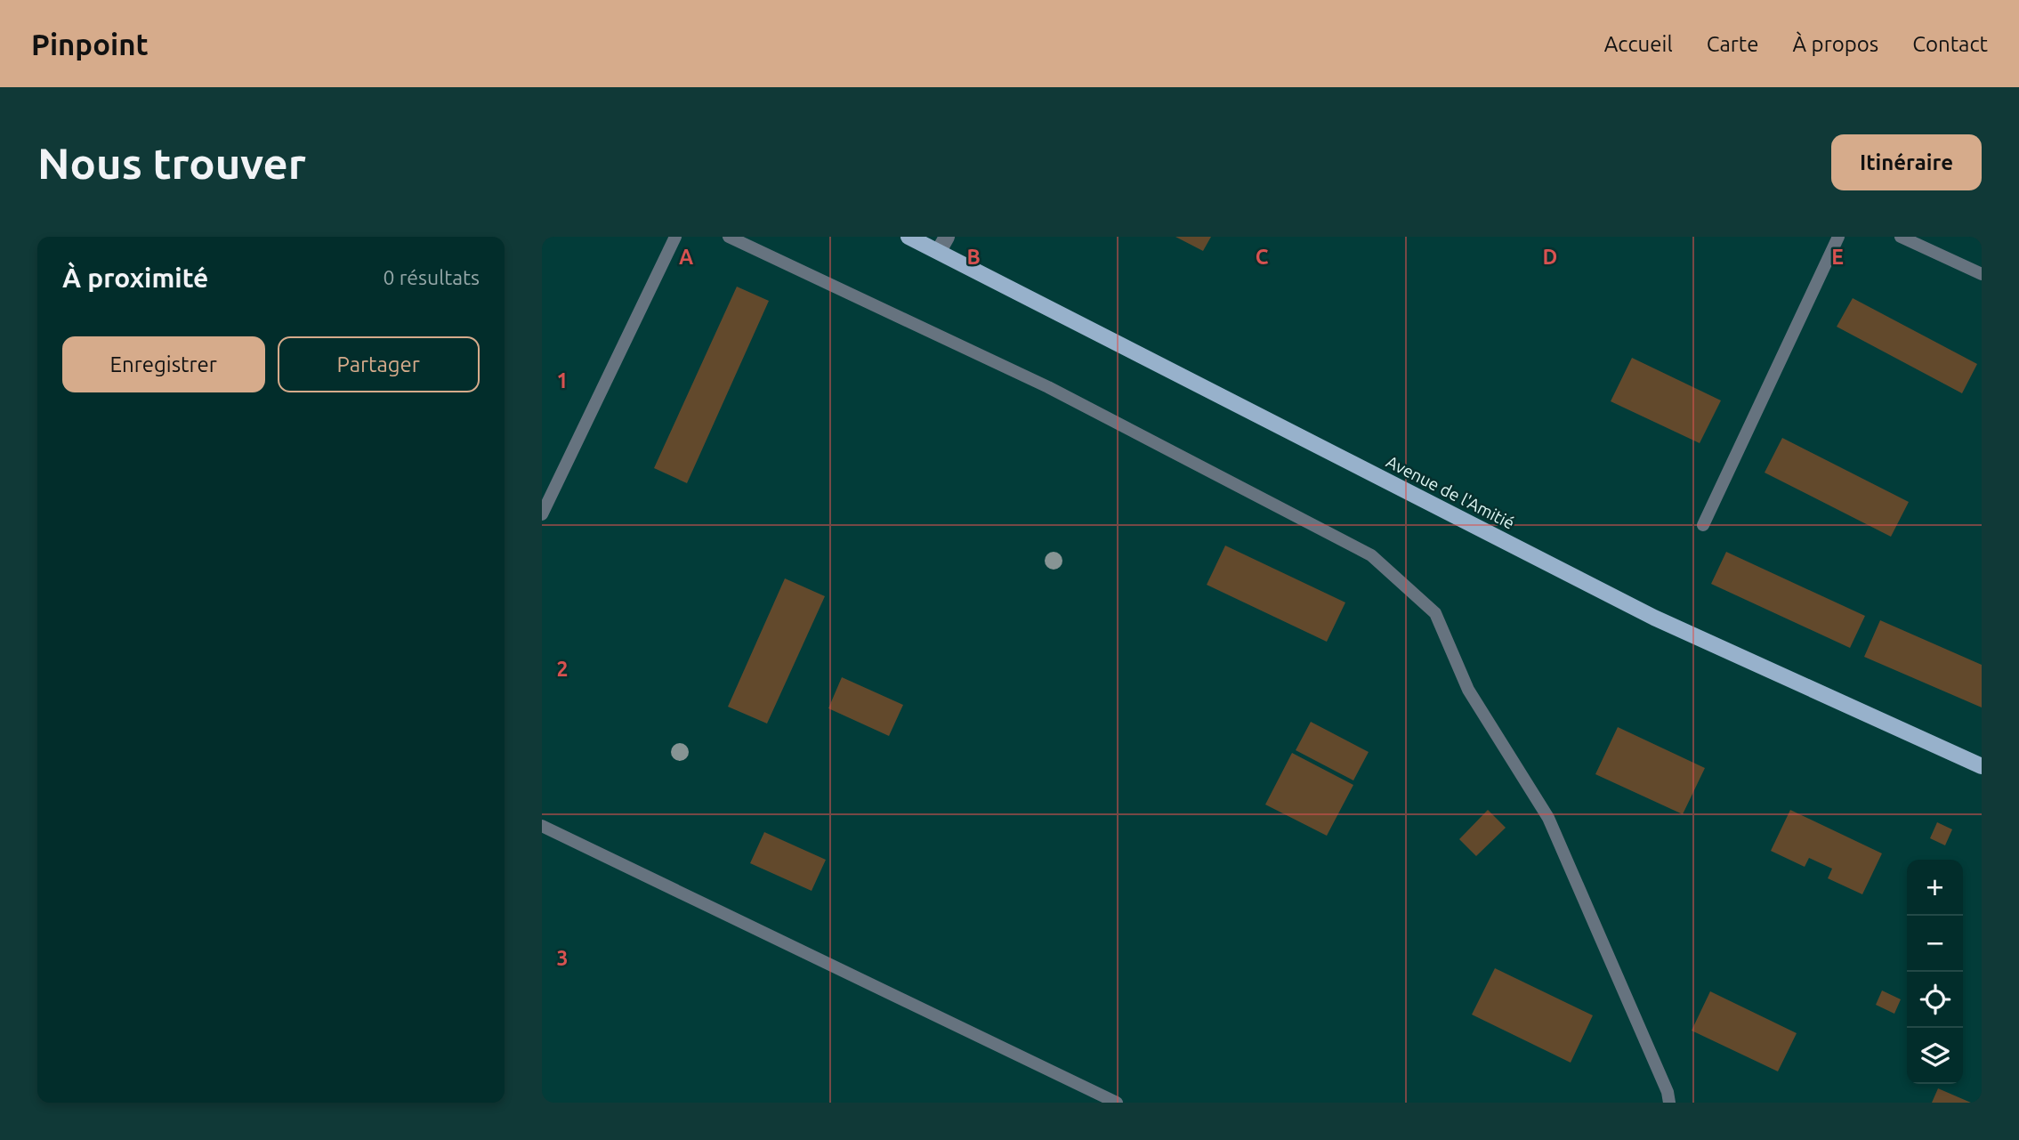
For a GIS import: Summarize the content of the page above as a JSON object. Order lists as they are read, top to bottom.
{
  "streets": {
    "main road": ["Avenue de l'Amitié"]
  },
  "page": {
    "header": "Pinpoint",
    "nav": [
      "Accueil",
      "Carte",
      "À propos",
      "Contact"
    ],
    "buttons": [
      "Itinéraire",
      ["Enregistrer", "Partager"]
    ],
    "title": "Nous trouver",
    "heading": ["À proximité", "0 résultats"],
    "map_buttons": ["+", "−"]
  },
  "grid": {
    "columns": [
      "A",
      "B",
      "C",
      "D",
      "E"
    ],
    "rows": ["1", "2", "3"]
  }
}
